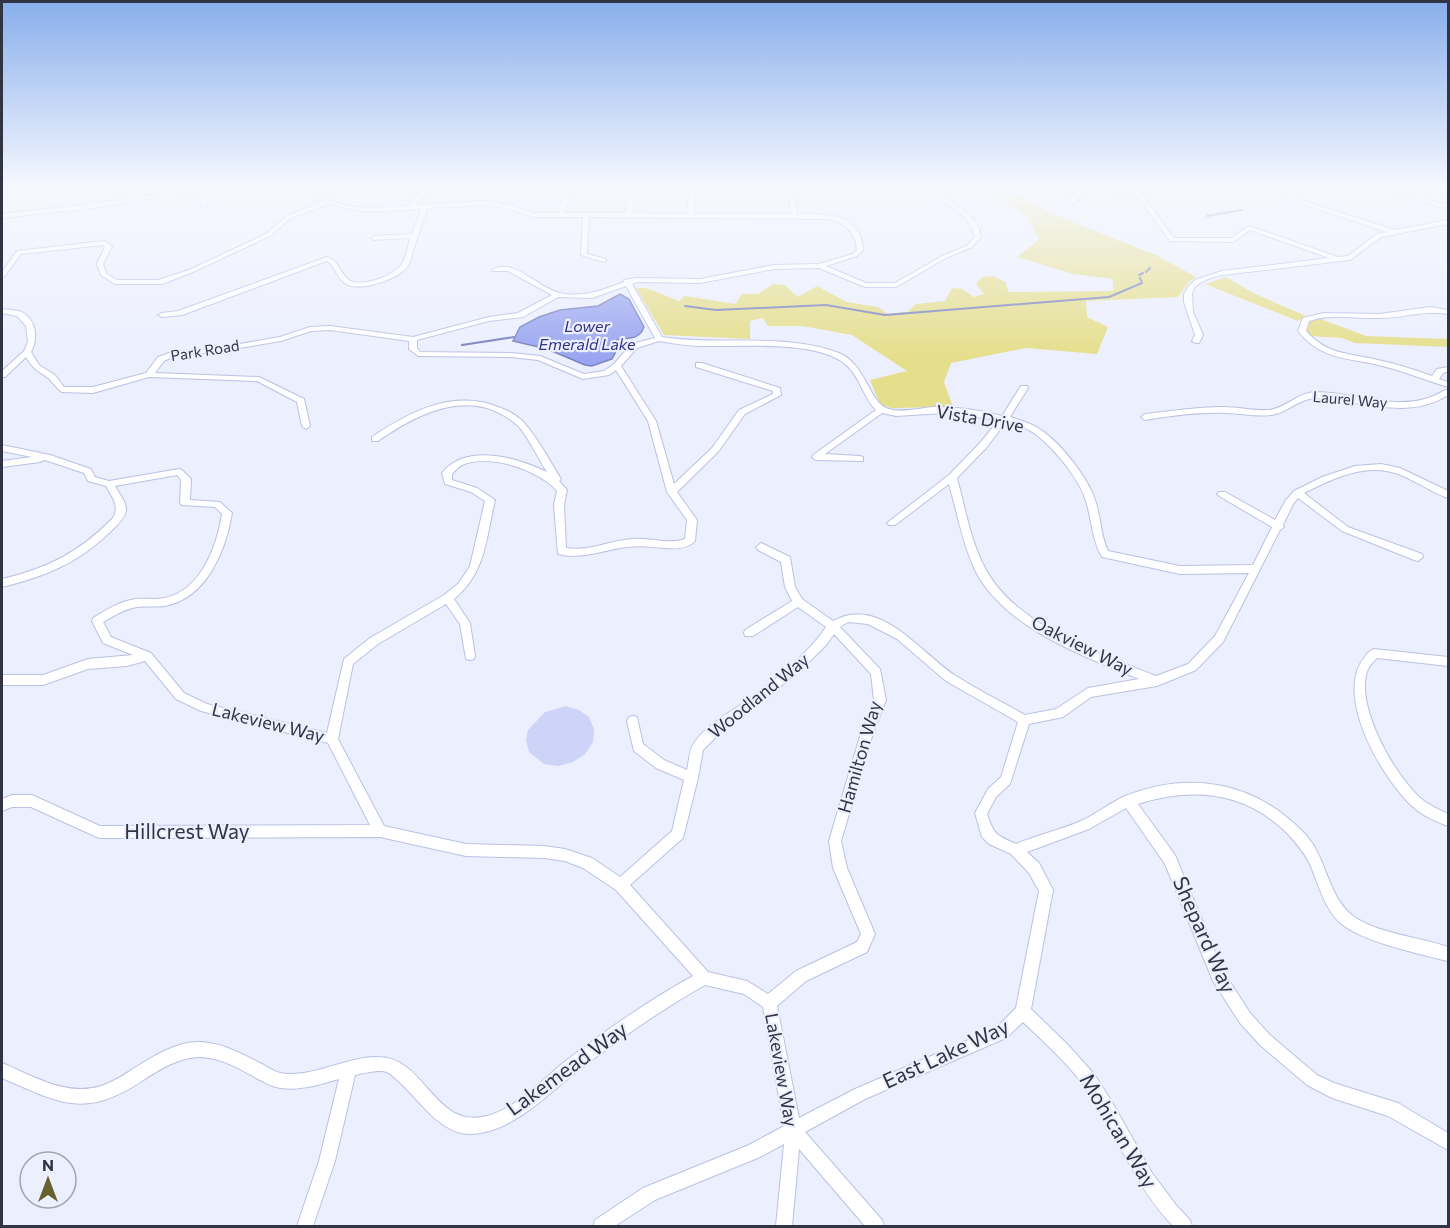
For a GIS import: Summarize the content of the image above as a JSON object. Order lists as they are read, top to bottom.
{
  "streets": {
    "street": [
      "Park Road",
      "Laurel Way",
      "Vista Drive",
      "Oakview Way",
      "Woodland Way",
      "Lakeview Way",
      "Hamilton Way",
      "Hillcrest Way",
      "Shepard Way",
      "East Lake Way",
      "Lakemead Way",
      "Mohican Way"
    ]
  },
  "crossings": [
    ["Woodland Way", "Hamilton Way"],
    ["Lakeview Way", "Hamilton Way"],
    ["Lakeview Way", "Hillcrest Way"],
    ["Lakeview Way", "East Lake Way"],
    ["Lakeview Way", "Lakemead Way"],
    ["East Lake Way", "Mohican Way"]
  ],
  "water": ["Lower Emerald Lake"],
  "north": "top"
}
